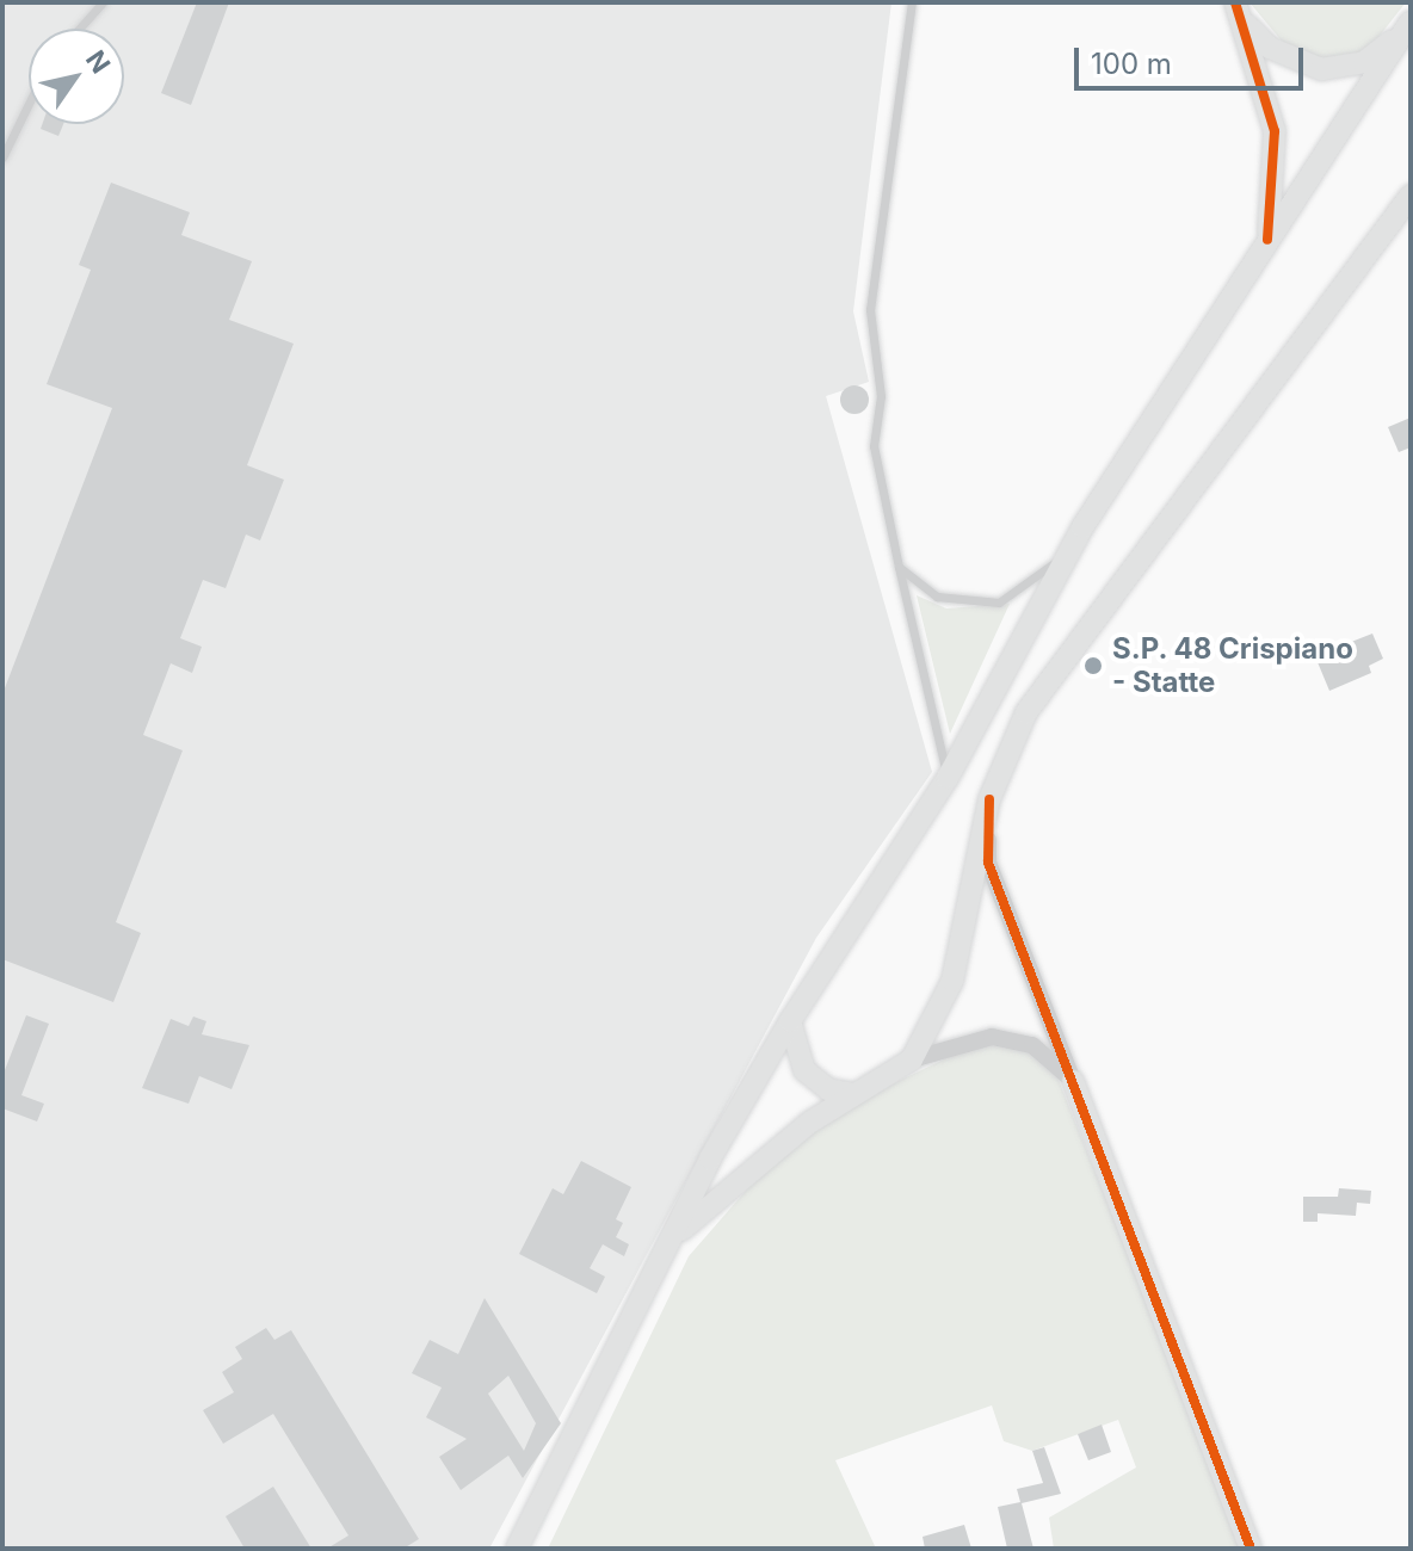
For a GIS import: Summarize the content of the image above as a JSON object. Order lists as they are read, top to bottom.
{
  "places": ["S.P. 48 Crispiano - Statte"],
  "scale_bar": "100 m",
  "north": "top right"
}
